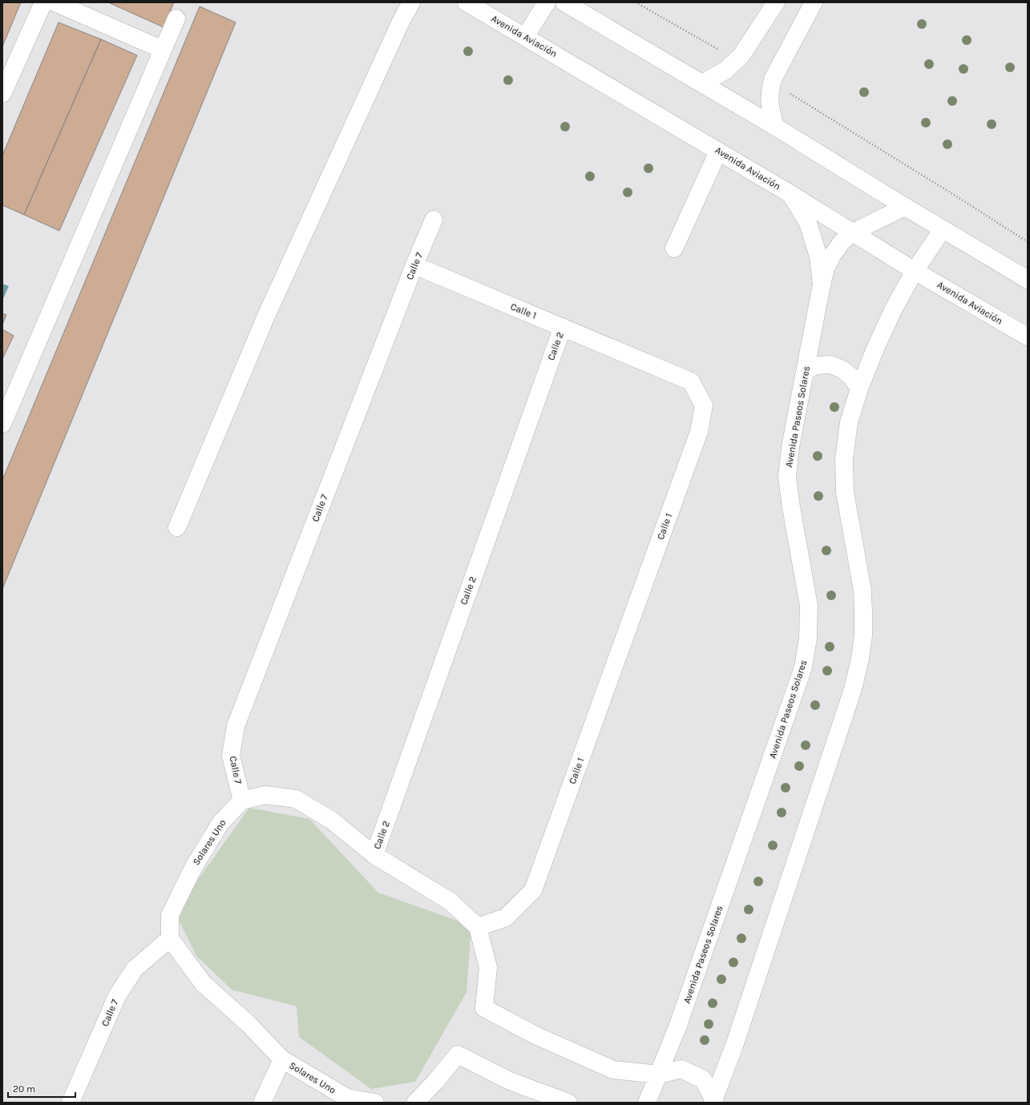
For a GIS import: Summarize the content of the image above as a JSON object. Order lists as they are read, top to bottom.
{
  "streets": {
    "street": [
      "Avenida Aviación",
      "Calle 7",
      "Calle 1",
      "Calle 2",
      "Avenida Paseos Solares",
      "Solares Uno"
    ]
  },
  "crossings": [
    ["Avenida Aviación", "Avenida Paseos Solares"],
    ["Calle 7", "Calle 1"],
    ["Calle 7", "Solares Uno"],
    ["Calle 1", "Calle 2"]
  ],
  "scale_bar": "20 m"
}
